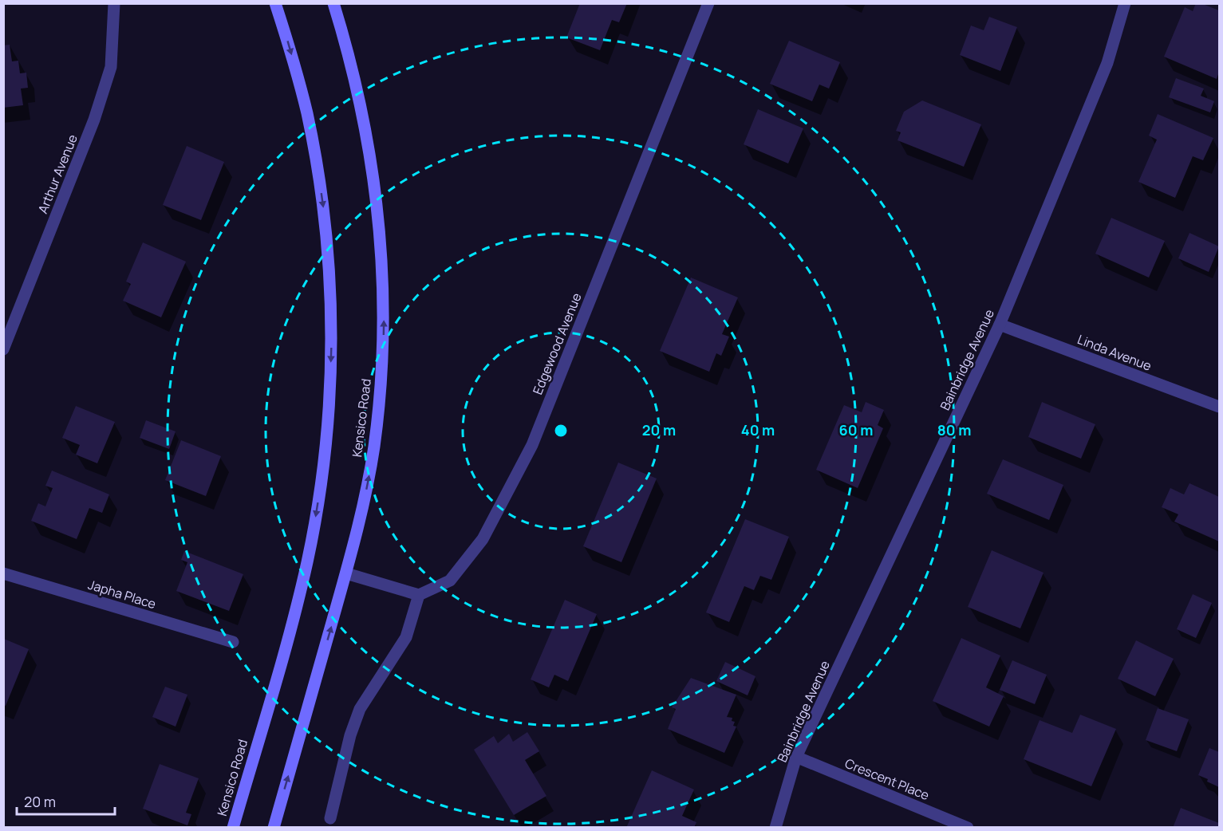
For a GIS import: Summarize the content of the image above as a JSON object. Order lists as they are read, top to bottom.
{
  "streets": {
    "street": [
      "Arthur Avenue",
      "Edgewood Avenue",
      "Linda Avenue",
      "Bainbridge Avenue",
      "Kensico Road",
      "Japha Place",
      "Crescent Place"
    ]
  },
  "crossings": [
    ["Linda Avenue", "Bainbridge Avenue"],
    ["Bainbridge Avenue", "Crescent Place"]
  ],
  "scale_bar": "20 m",
  "rings": [
    "20 m",
    "40 m",
    "60 m",
    "80 m"
  ]
}
